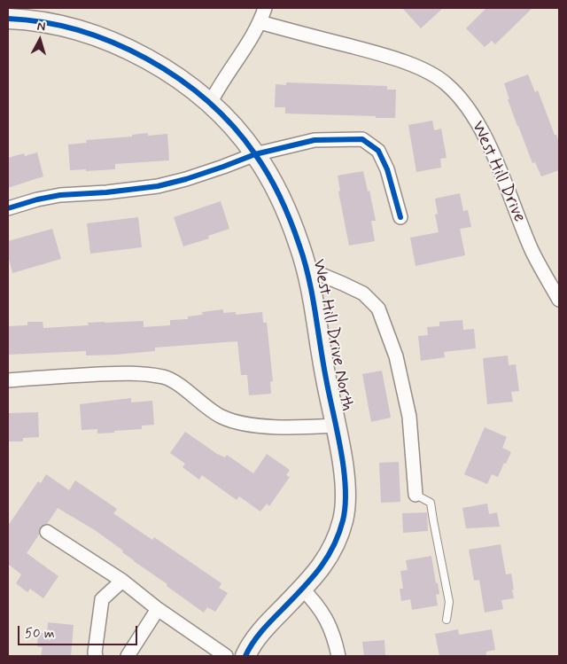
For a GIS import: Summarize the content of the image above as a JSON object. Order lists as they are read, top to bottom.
{
  "streets": {
    "street": ["West Hill Drive", "West Hill Drive North"]
  },
  "scale_bar": "50 m",
  "north": "top"
}
